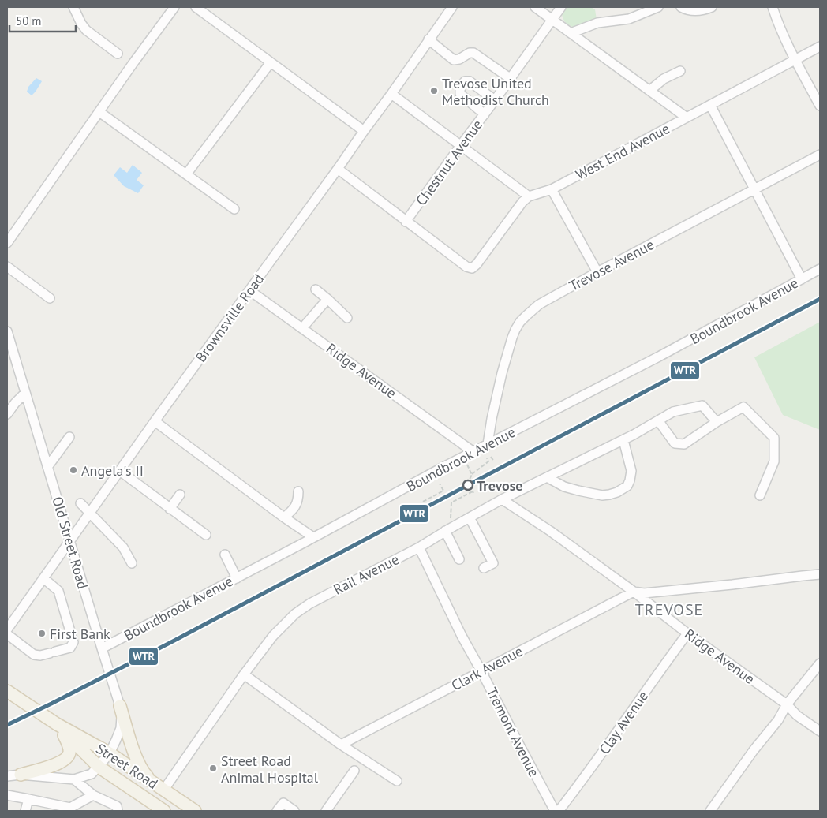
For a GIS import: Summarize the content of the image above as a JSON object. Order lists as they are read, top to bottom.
{
  "streets": {
    "main road": ["Street Road"],
    "street": [
      "West End Avenue",
      "Chestnut Avenue",
      "Trevose Avenue",
      "Boundbrook Avenue",
      "Brownsville Road",
      "Ridge Avenue",
      "Old Street Road",
      "Rail Avenue",
      "Clark Avenue",
      "Clay Avenue",
      "Tremont Avenue"
    ]
  },
  "crossings": [
    ["Trevose Avenue", "Boundbrook Avenue"],
    ["Boundbrook Avenue", "Ridge Avenue"],
    ["Boundbrook Avenue", "Old Street Road"],
    ["Brownsville Road", "Ridge Avenue"],
    ["Brownsville Road", "Old Street Road"],
    ["Ridge Avenue", "Rail Avenue"],
    ["Ridge Avenue", "Clark Avenue"],
    ["Ridge Avenue", "Clay Avenue"],
    ["Old Street Road", "Street Road"],
    ["Rail Avenue", "Tremont Avenue"],
    ["Rail Avenue", "Street Road"],
    ["Clark Avenue", "Tremont Avenue"]
  ],
  "districts": ["TREVOSE"],
  "places": [
    "Trevose United Methodist Church",
    "Angela's II",
    "Trevose",
    "First Bank",
    "Street Road Animal Hospital"
  ],
  "lines": ["transit line WTR"],
  "scale_bar": "50 m"
}
